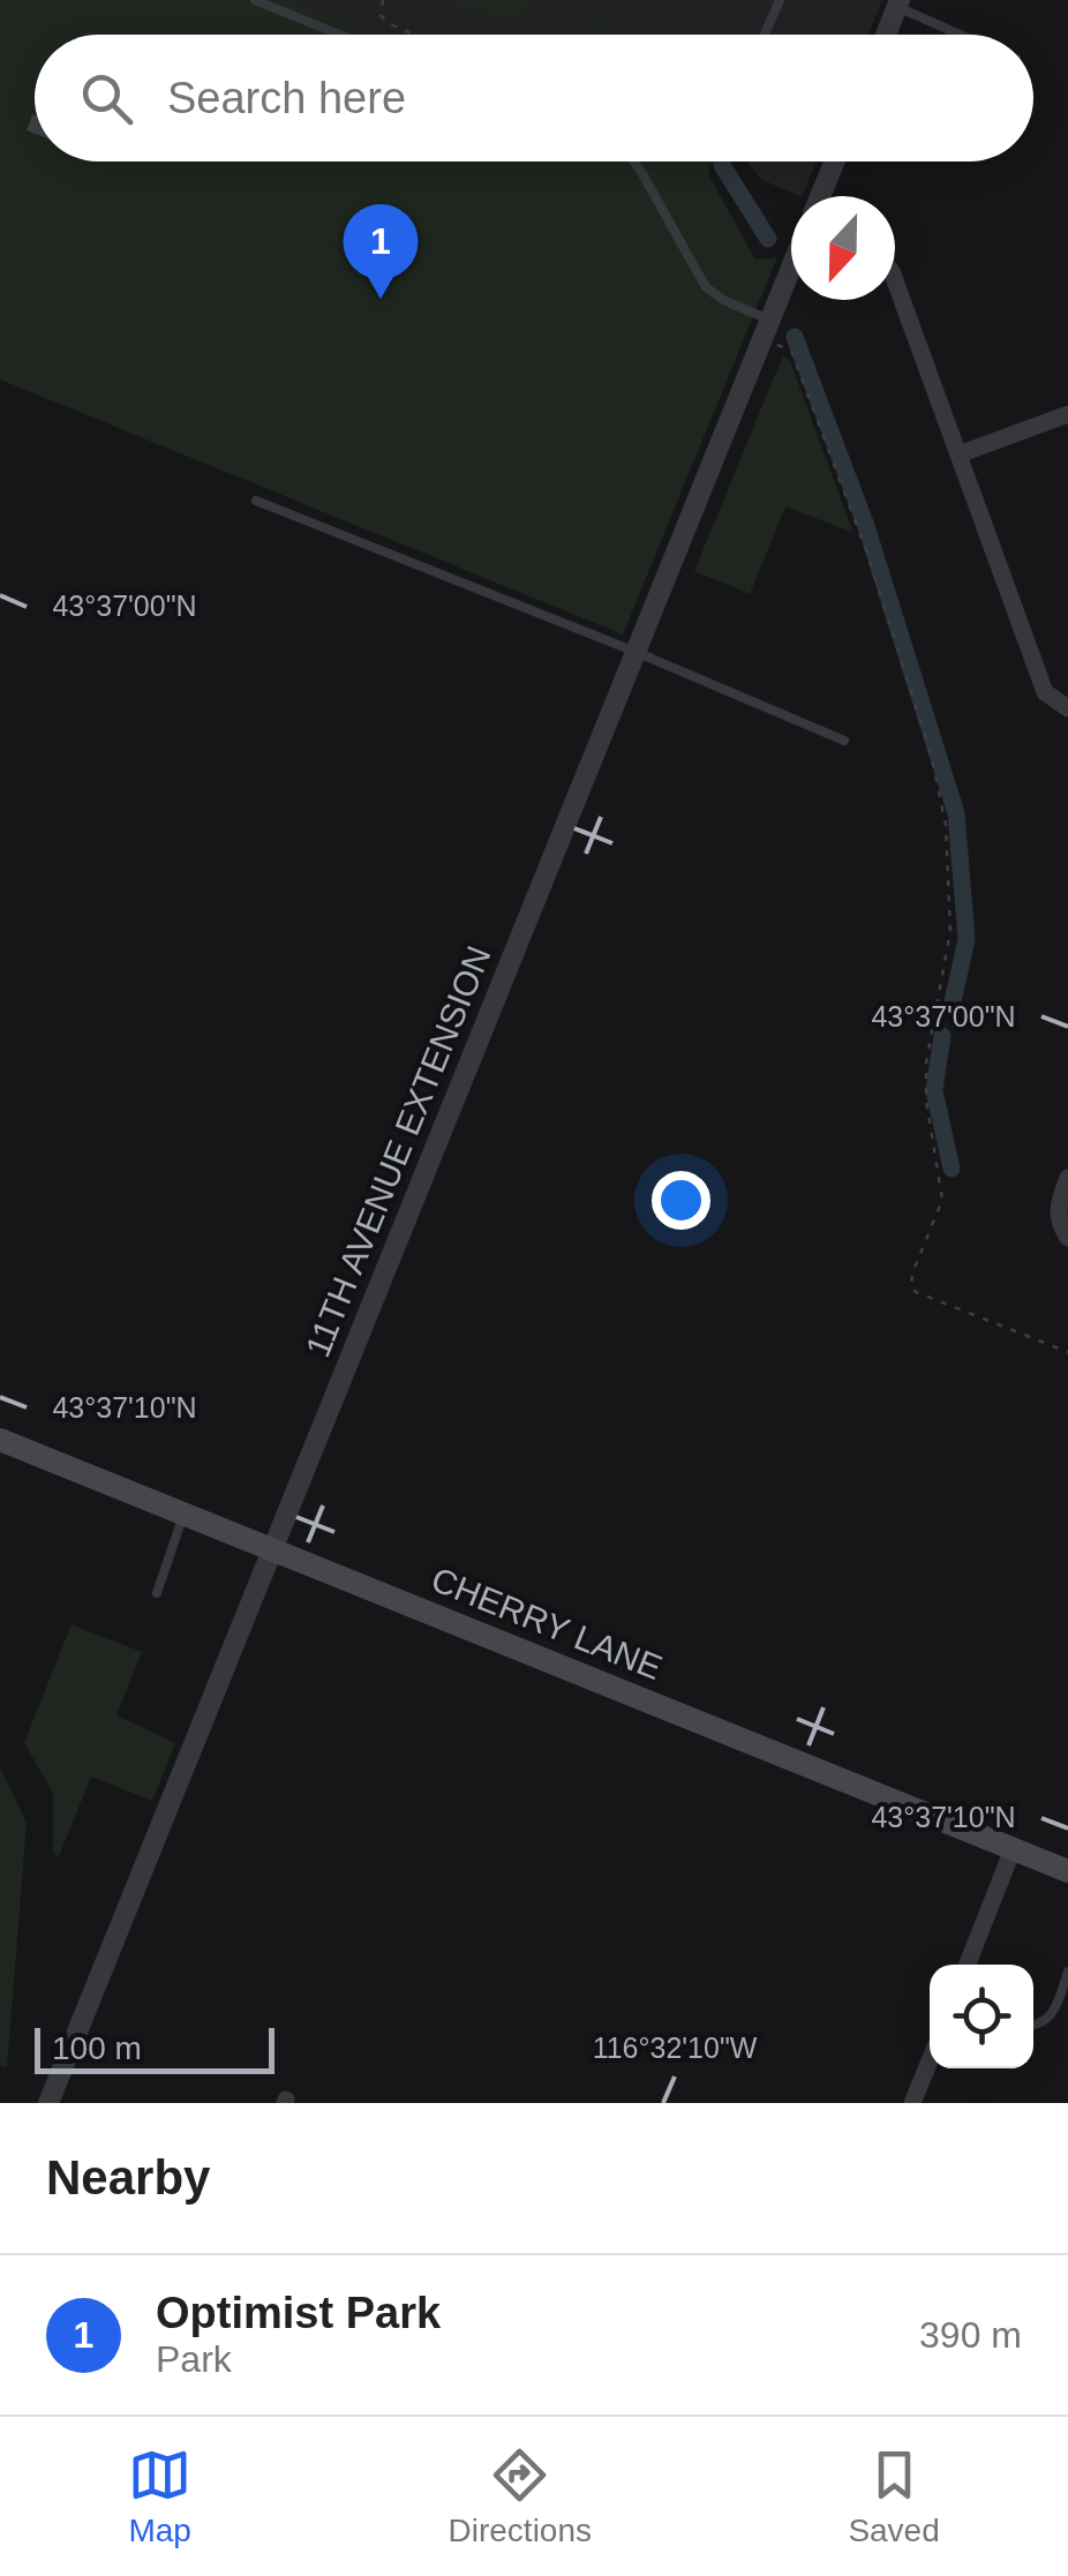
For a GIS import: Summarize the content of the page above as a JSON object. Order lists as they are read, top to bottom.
{
  "streets": {
    "main road": ["CHERRY LANE"],
    "street": ["11TH AVENUE EXTENSION"]
  },
  "crossings": [
    ["11TH AVENUE EXTENSION", "CHERRY LANE"]
  ],
  "scale_bar": "100 m",
  "north": "bottom",
  "page": {
    "search": "Search here",
    "pins": "1",
    "scale": "100 m",
    "heading": "Nearby",
    "list": [
      {
        "mark": "1",
        "name": "Optimist Park",
        "note": "Park",
        "value": "390 m"
      }
    ],
    "nav": ["Map", "Directions", "Saved"]
  },
  "coordinates": ["43°37'00\"N", "43°37'10\"N", "116°32'10\"W"]
}
